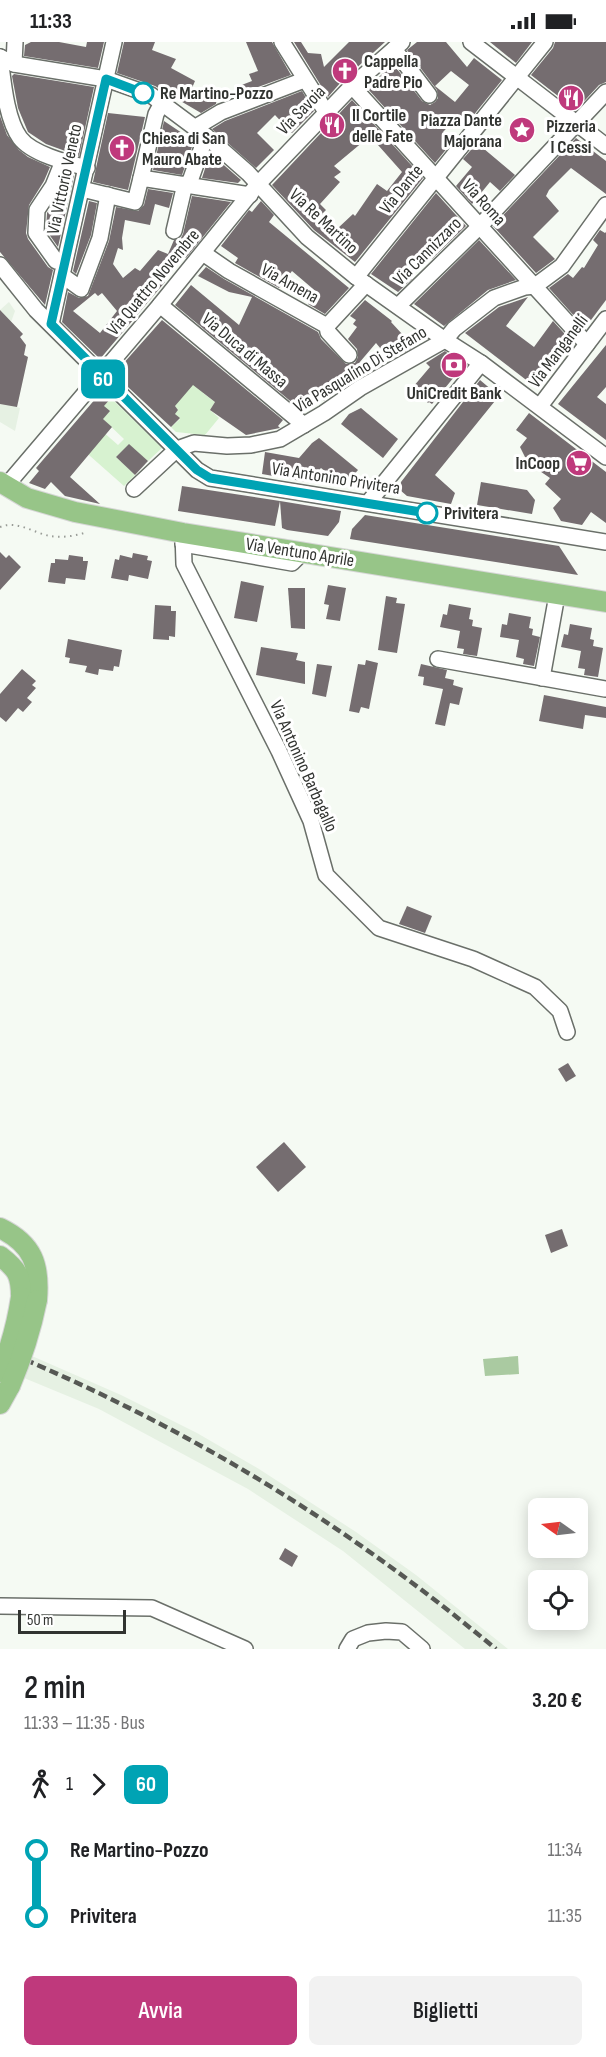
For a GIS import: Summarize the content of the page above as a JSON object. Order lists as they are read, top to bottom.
{
  "streets": {
    "main road": ["Via Ventuno Aprile"],
    "street": [
      "Via Savoia",
      "Via Vittorio Veneto",
      "Via Dante",
      "Via Roma",
      "Via Re Martino",
      "Via Cannizzaro",
      "Via Quattro Novembre",
      "Via Amena",
      "Via Duca di Massa",
      "Via Manganelli",
      "Via Pasqualino Di Stefano",
      "Via Antonino Privitera",
      "Via Antonino Barbagallo"
    ]
  },
  "crossings": [
    ["Via Savoia", "Via Roma"],
    ["Via Savoia", "Via Re Martino"],
    ["Via Savoia", "Via Quattro Novembre"],
    ["Via Vittorio Veneto", "Via Re Martino"],
    ["Via Vittorio Veneto", "Via Antonino Privitera"],
    ["Via Dante", "Via Roma"],
    ["Via Dante", "Via Re Martino"],
    ["Via Dante", "Via Amena"],
    ["Via Roma", "Via Cannizzaro"],
    ["Via Roma", "Via Manganelli"],
    ["Via Roma", "Via Pasqualino Di Stefano"],
    ["Via Re Martino", "Via Cannizzaro"],
    ["Via Re Martino", "Via Quattro Novembre"],
    ["Via Re Martino", "Via Manganelli"],
    ["Via Re Martino", "Via Pasqualino Di Stefano"],
    ["Via Quattro Novembre", "Via Amena"],
    ["Via Quattro Novembre", "Via Duca di Massa"],
    ["Via Quattro Novembre", "Via Antonino Privitera"],
    ["Via Quattro Novembre", "Via Ventuno Aprile"],
    ["Via Duca di Massa", "Via Pasqualino Di Stefano"],
    ["Via Pasqualino Di Stefano", "Via Antonino Privitera"],
    ["Via Ventuno Aprile", "Via Antonino Barbagallo"]
  ],
  "places": {
    "church": ["Cappella Padre Pio", "Chiesa di San Mauro Abate"],
    "other": ["Re Martino-Pozzo", "Privitera"],
    "restaurant": ["Pizzeria I Cessi", "Il Cortile delle Fate"],
    "place": ["Piazza Dante Majorana"],
    "bank": ["UniCredit Bank"],
    "supermarket": ["InCoop"]
  },
  "lines": ["bus line 60"],
  "scale_bar": "50 m",
  "north": "left",
  "page": {
    "status": "11:33",
    "on_map": "60",
    "scale": "50 m",
    "heading": ["2 min", "11:33 – 11:35 · Bus", "3.20 €"],
    "legs": ["1", "60"],
    "list": [
      {
        "name": "Re Martino-Pozzo",
        "value": "11:34"
      },
      {
        "name": "Privitera",
        "value": "11:35"
      }
    ],
    "buttons": ["Avvia", "Biglietti"]
  }
}
